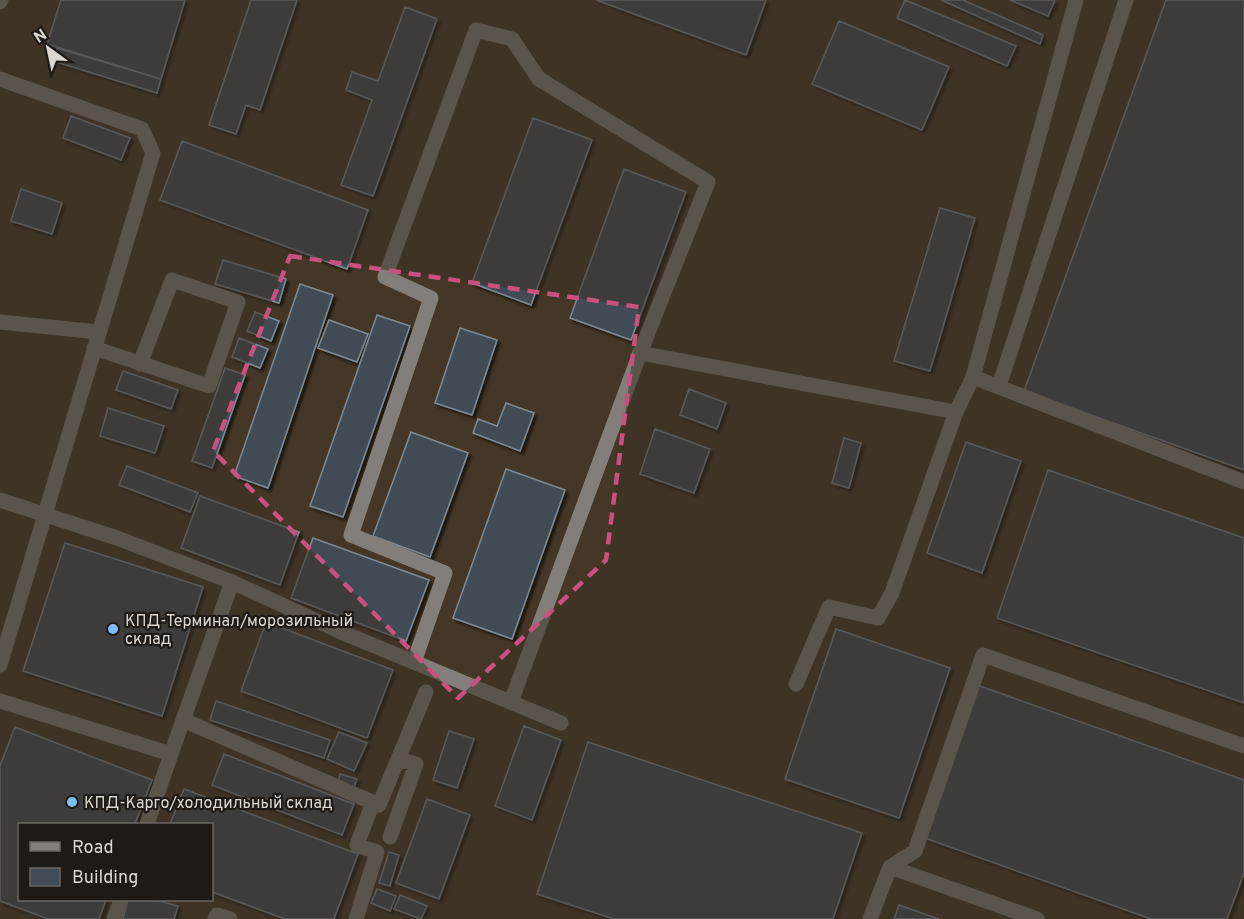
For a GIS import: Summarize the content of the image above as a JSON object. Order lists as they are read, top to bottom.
{
  "places": ["КПД-Терминал/морозильный склад", "КПД-Карго/холодильный склад"],
  "legend": ["Road", "Building"],
  "north": "top left"
}
